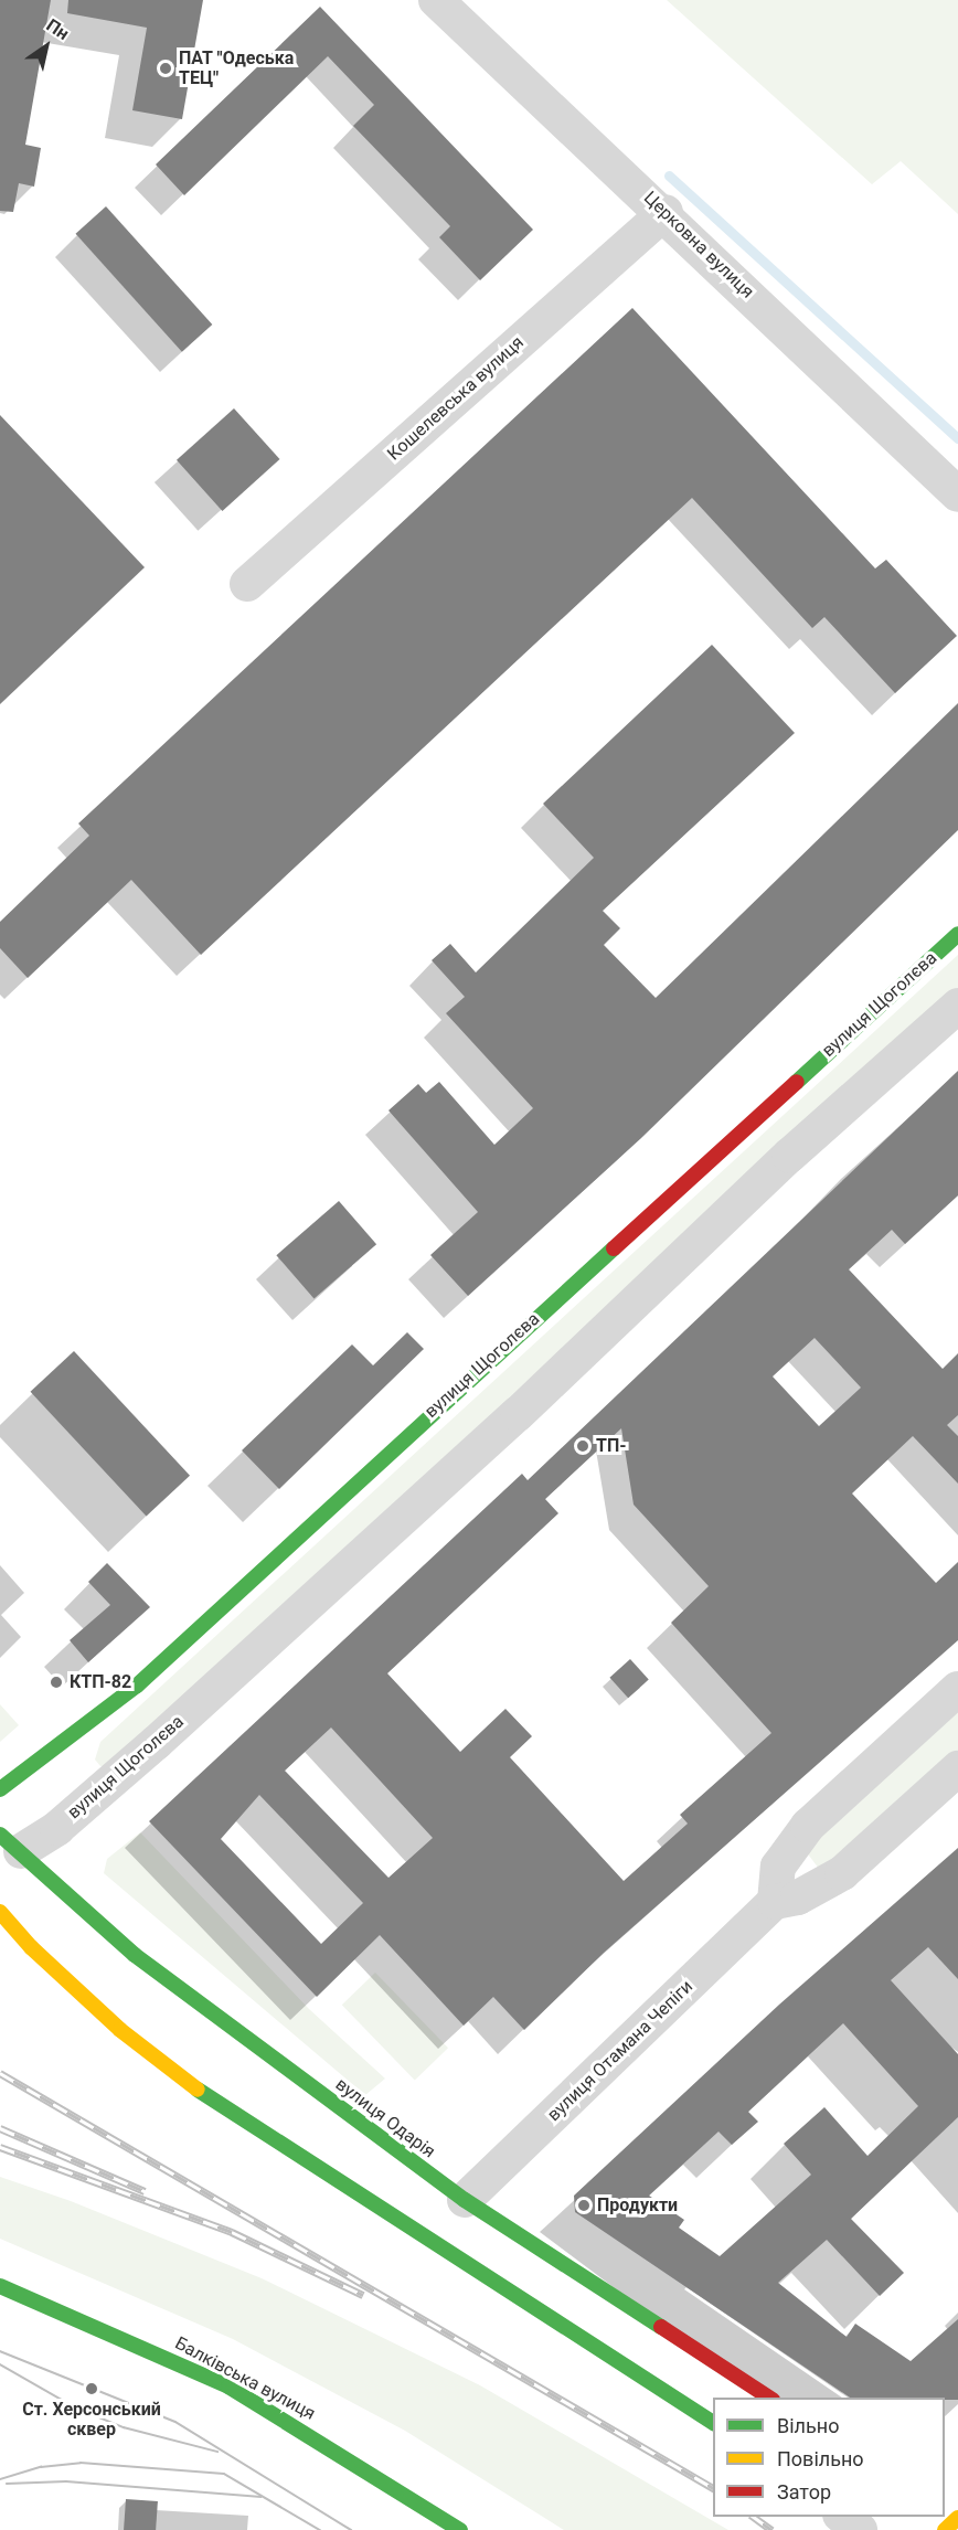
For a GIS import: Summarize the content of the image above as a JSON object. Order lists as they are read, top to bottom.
{
  "streets": {
    "street": [
      "Церковна вулиця",
      "Кошелевська вулиця",
      "вулиця Щоголєва",
      "вулиця Отамана Чепіги",
      "вулиця Одарія",
      "Балківська вулиця"
    ]
  },
  "crossings": [
    ["Церковна вулиця", "Кошелевська вулиця"],
    ["вулиця Щоголєва", "вулиця Одарія"],
    ["вулиця Отамана Чепіги", "вулиця Одарія"]
  ],
  "places": [
    "ПАТ \"Одеська ТЕЦ\"",
    "ТП-",
    "КТП-82",
    "Продукти",
    "Ст. Херсонський сквер"
  ],
  "legend": ["Вільно", "Повільно", "Затор"],
  "north": "top right"
}
